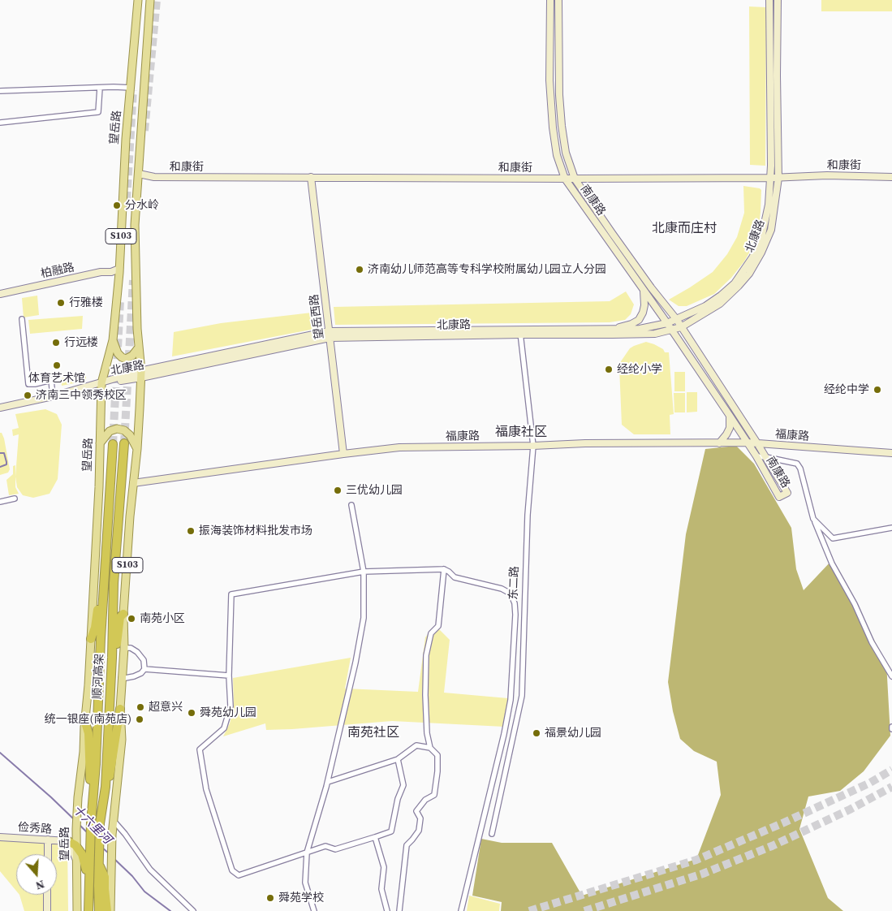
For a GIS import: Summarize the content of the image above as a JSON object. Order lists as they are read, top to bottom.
{
  "streets": {
    "highway": ["顺河高架"],
    "main road": ["望岳路", "S103"],
    "street": [
      "和康街",
      "南康路",
      "北康路",
      "柏融路",
      "望岳西路",
      "福康路",
      "东二路",
      "俭秀路"
    ]
  },
  "crossings": [
    ["望岳路", "北康路"],
    ["望岳路", "柏融路"],
    ["望岳路", "俭秀路"],
    ["和康街", "南康路"],
    ["和康街", "S103"],
    ["和康街", "北康路"],
    ["和康街", "望岳西路"],
    ["南康路", "北康路"],
    ["南康路", "福康路"],
    ["S103", "北康路"],
    ["S103", "福康路"],
    ["北康路", "望岳西路"],
    ["北康路", "东二路"],
    ["望岳西路", "福康路"],
    ["福康路", "东二路"]
  ],
  "districts": ["北康而庄村", "福康社区", "南苑社区"],
  "water": ["十六里河"],
  "places": [
    "分水岭",
    "济南幼儿师范高等专科学校附属幼儿园立人分园",
    "行雅楼",
    "行远楼",
    "体育艺术馆",
    "经纶小学",
    "经纶中学",
    "济南三中领秀校区",
    "三优幼儿园",
    "振海装饰材料批发市场",
    "南苑小区",
    "超意兴",
    "舜苑幼儿园",
    "统一银座(南苑店)",
    "福景幼儿园",
    "舜苑学校"
  ],
  "north": "bottom"
}
